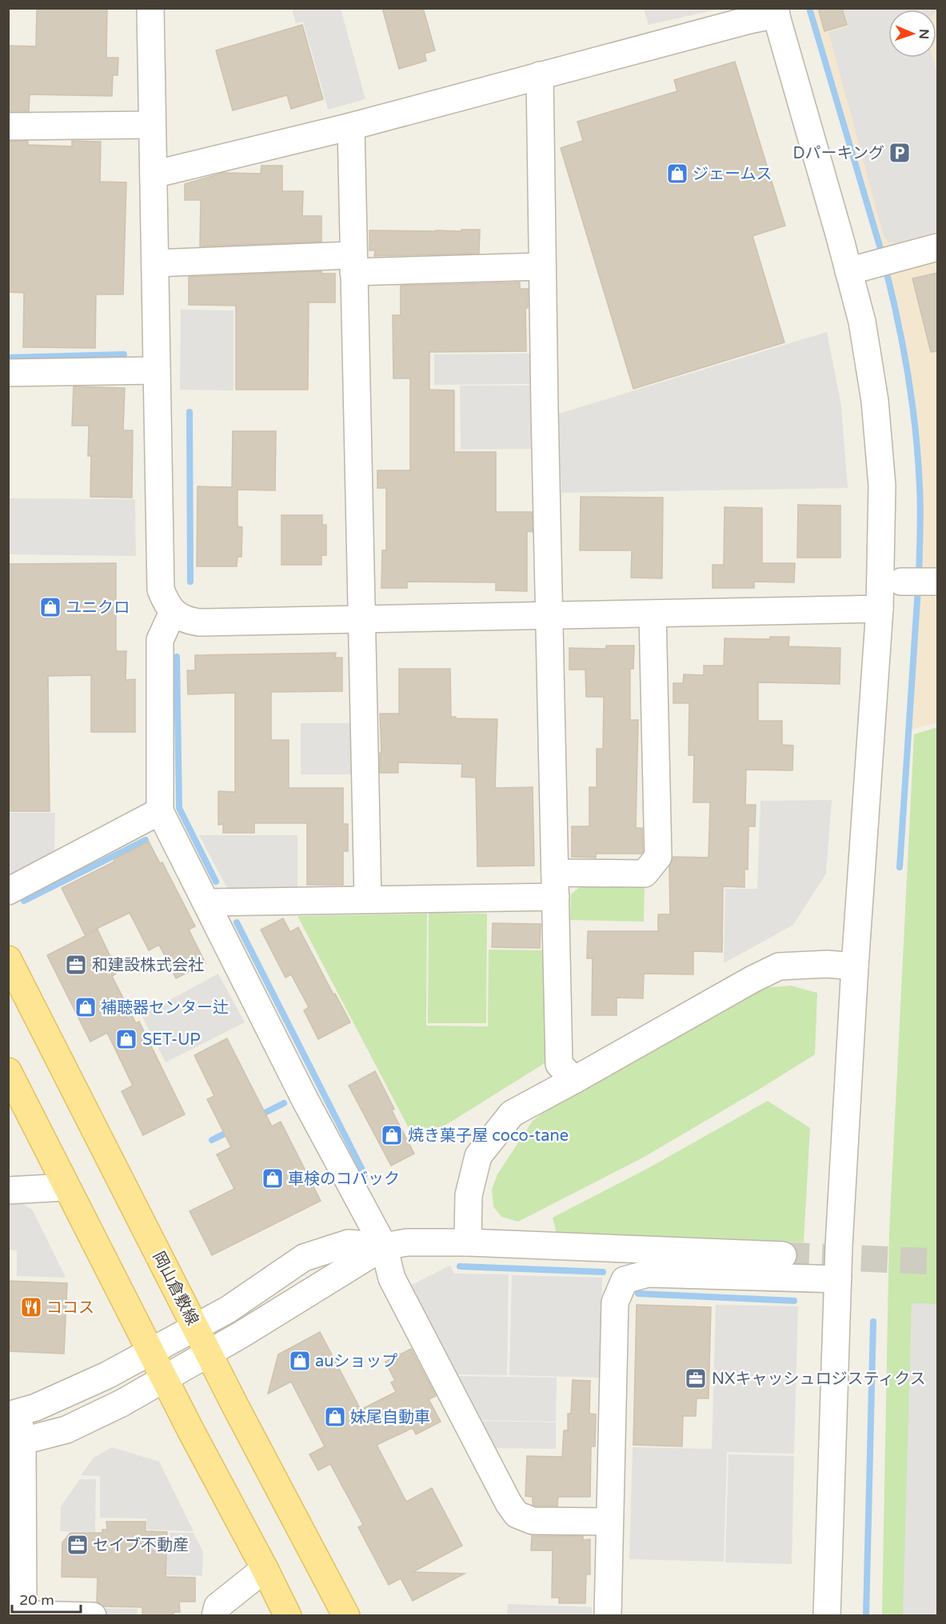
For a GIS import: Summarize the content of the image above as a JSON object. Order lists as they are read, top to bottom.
{
  "streets": {
    "main road": ["岡山倉敷線"]
  },
  "places": {
    "parking": ["Dパーキング"],
    "shop": [
      "ジェームス",
      "ユニクロ",
      "補聴器センター辻",
      "SET-UP",
      "焼き菓子屋 coco-tane",
      "車検のコバック",
      "auショップ",
      "妹尾自動車"
    ],
    "office": ["和建設株式会社", "NXキャッシュロジスティクス", "セイブ不動産"],
    "restaurant": ["ココス"]
  },
  "scale_bar": "20 m",
  "north": "right"
}
